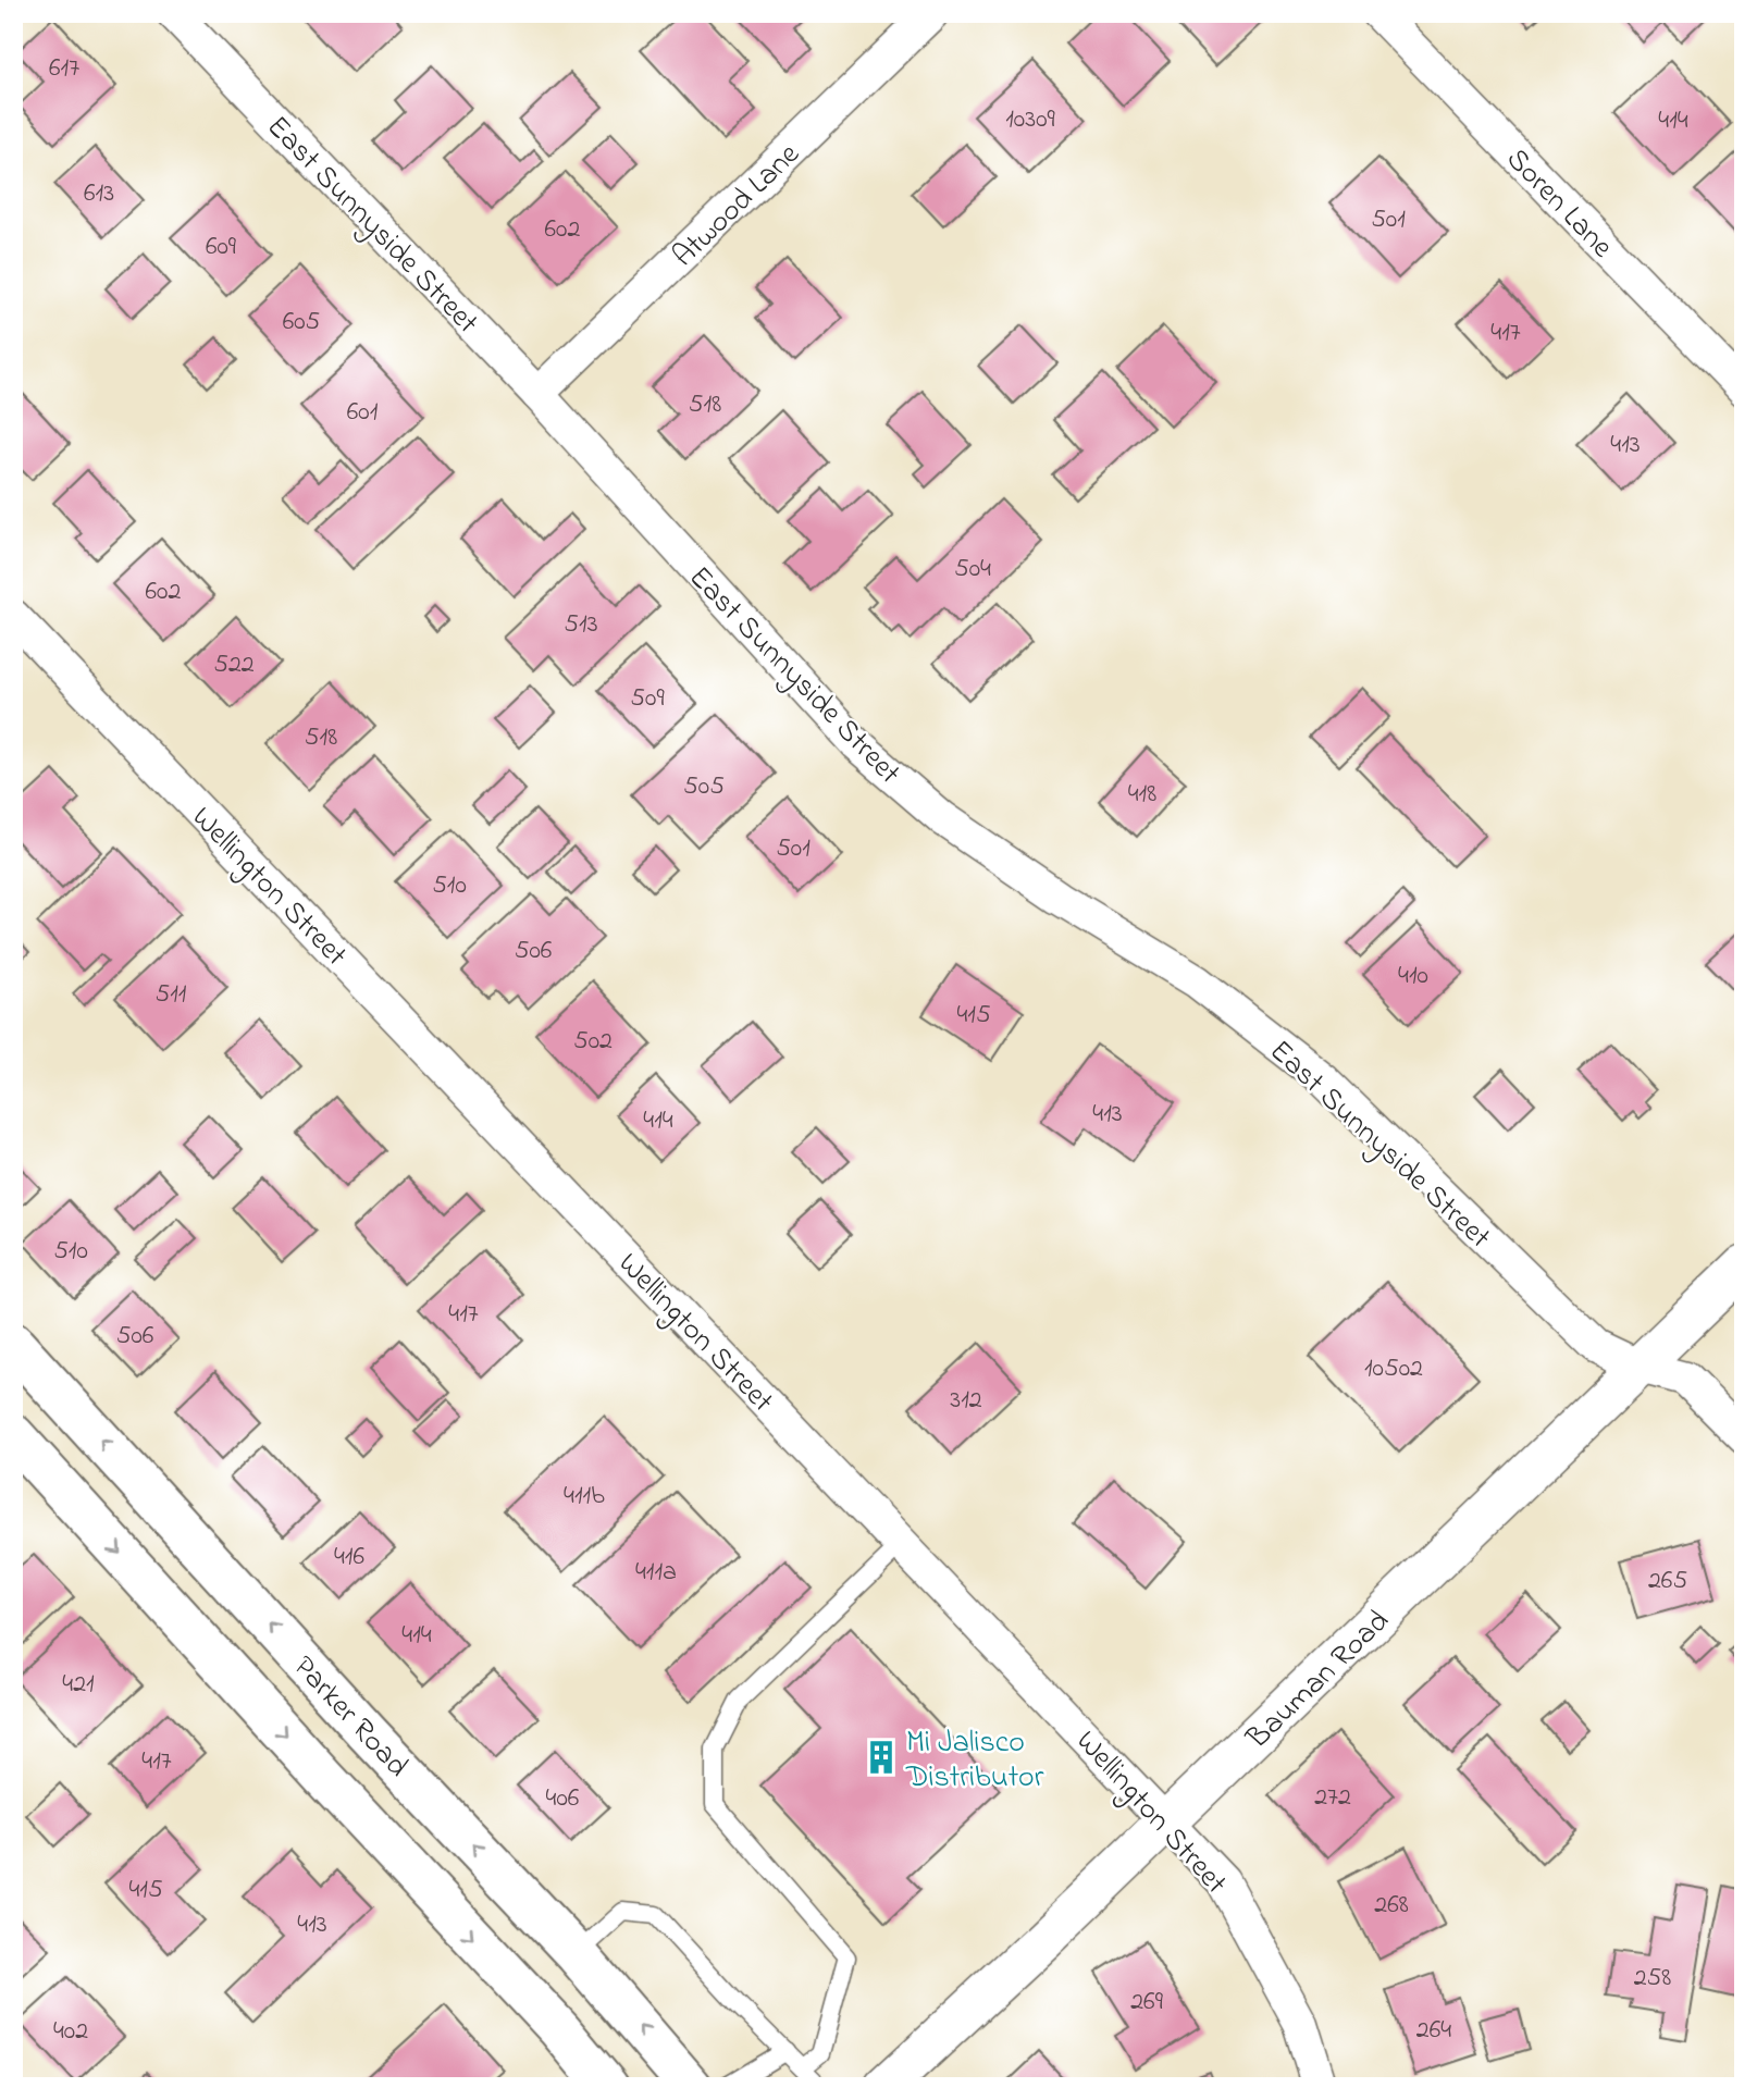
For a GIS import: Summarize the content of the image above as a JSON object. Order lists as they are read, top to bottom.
{
  "streets": {
    "main road": ["Parker Road"],
    "street": [
      "Soren Lane",
      "Atwood Lane",
      "East Sunnyside Street",
      "Wellington Street",
      "Bauman Road"
    ]
  },
  "crossings": [
    ["Atwood Lane", "East Sunnyside Street"],
    ["East Sunnyside Street", "Bauman Road"],
    ["Wellington Street", "Bauman Road"]
  ],
  "places": {
    "building": ["Mi Jalisco Distributor"]
  },
  "house_numbers": [
    "617",
    "10309",
    "414",
    "613",
    "501",
    "602",
    "609",
    "605",
    "417",
    "518",
    "601",
    "413",
    "504",
    "602",
    "513",
    "522",
    "509",
    "518",
    "505",
    "418",
    "501",
    "510",
    "506",
    "410",
    "511",
    "415",
    "502",
    "413",
    "414",
    "510",
    "417",
    "506",
    "10502",
    "312",
    "411b",
    "416",
    "411a",
    "265",
    "414",
    "421",
    "417",
    "272",
    "406",
    "415",
    "268",
    "413",
    "258",
    "269",
    "264",
    "402"
  ]
}
